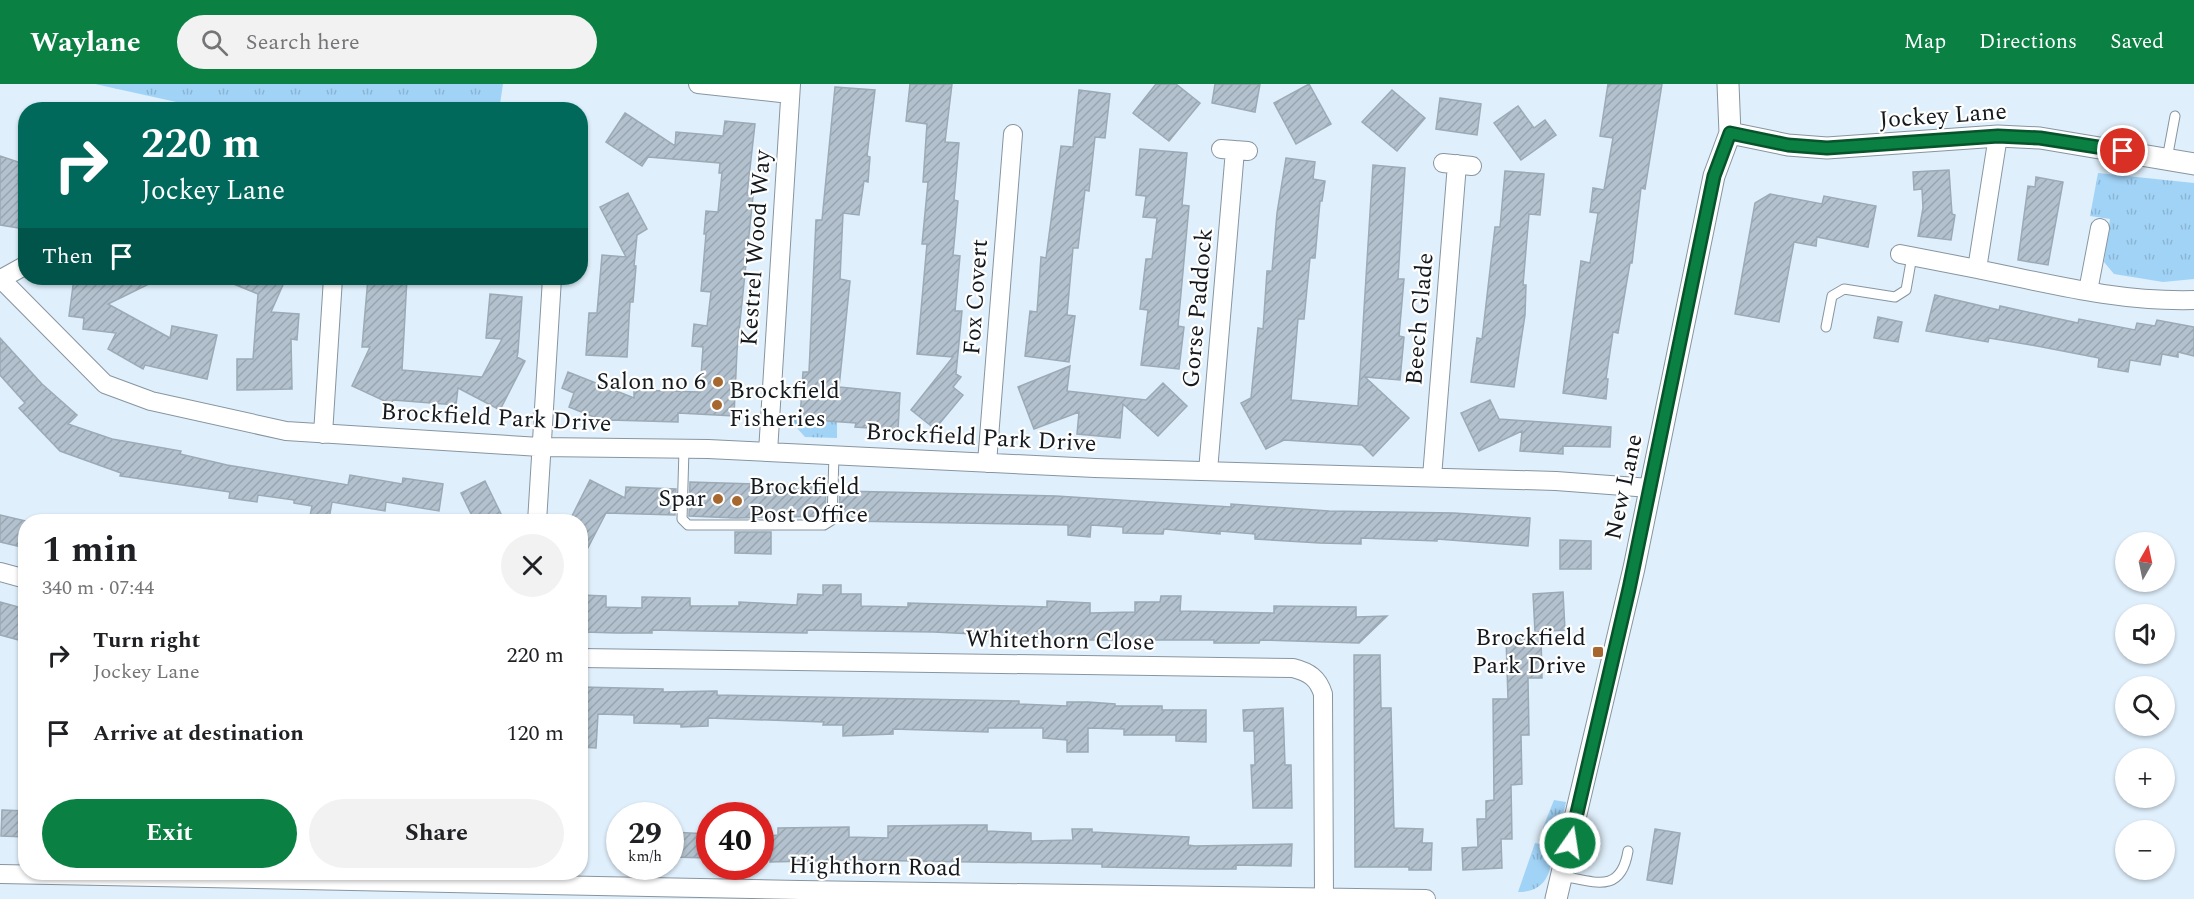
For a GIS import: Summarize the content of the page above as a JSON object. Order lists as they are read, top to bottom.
{
  "streets": {
    "street": [
      "Jockey Lane",
      "Kestrel Wood Way",
      "Fox Covert",
      "Gorse Paddock",
      "Beech Glade",
      "Brockfield Park Drive",
      "New Lane",
      "Whitethorn Close",
      "Highthorn Road"
    ]
  },
  "crossings": [
    ["Jockey Lane", "New Lane"],
    ["Kestrel Wood Way", "Brockfield Park Drive"],
    ["Fox Covert", "Brockfield Park Drive"],
    ["Gorse Paddock", "Brockfield Park Drive"],
    ["Beech Glade", "Brockfield Park Drive"],
    ["Brockfield Park Drive", "New Lane"],
    ["Whitethorn Close", "Highthorn Road"]
  ],
  "places": {
    "other": [
      "Salon no 6",
      "Brockfield Fisheries",
      "Spar",
      "Brockfield Post Office"
    ],
    "transit": ["Brockfield Park Drive"]
  },
  "north": "top",
  "page": {
    "header": "Waylane",
    "search": "Search here",
    "nav": ["Map", "Directions", "Saved"],
    "turn": ["220 m", "Jockey Lane"],
    "then": "Then",
    "heading": ["1 min", "340 m · 07:44"],
    "map_buttons": ["+", "−"],
    "list": [
      {
        "name": "Turn right",
        "note": "Jockey Lane",
        "value": "220 m"
      },
      {
        "name": "Arrive at destination",
        "value": "120 m"
      }
    ],
    "buttons": ["Exit", "Share"],
    "speed": "29 km/h",
    "limit": "40"
  }
}
